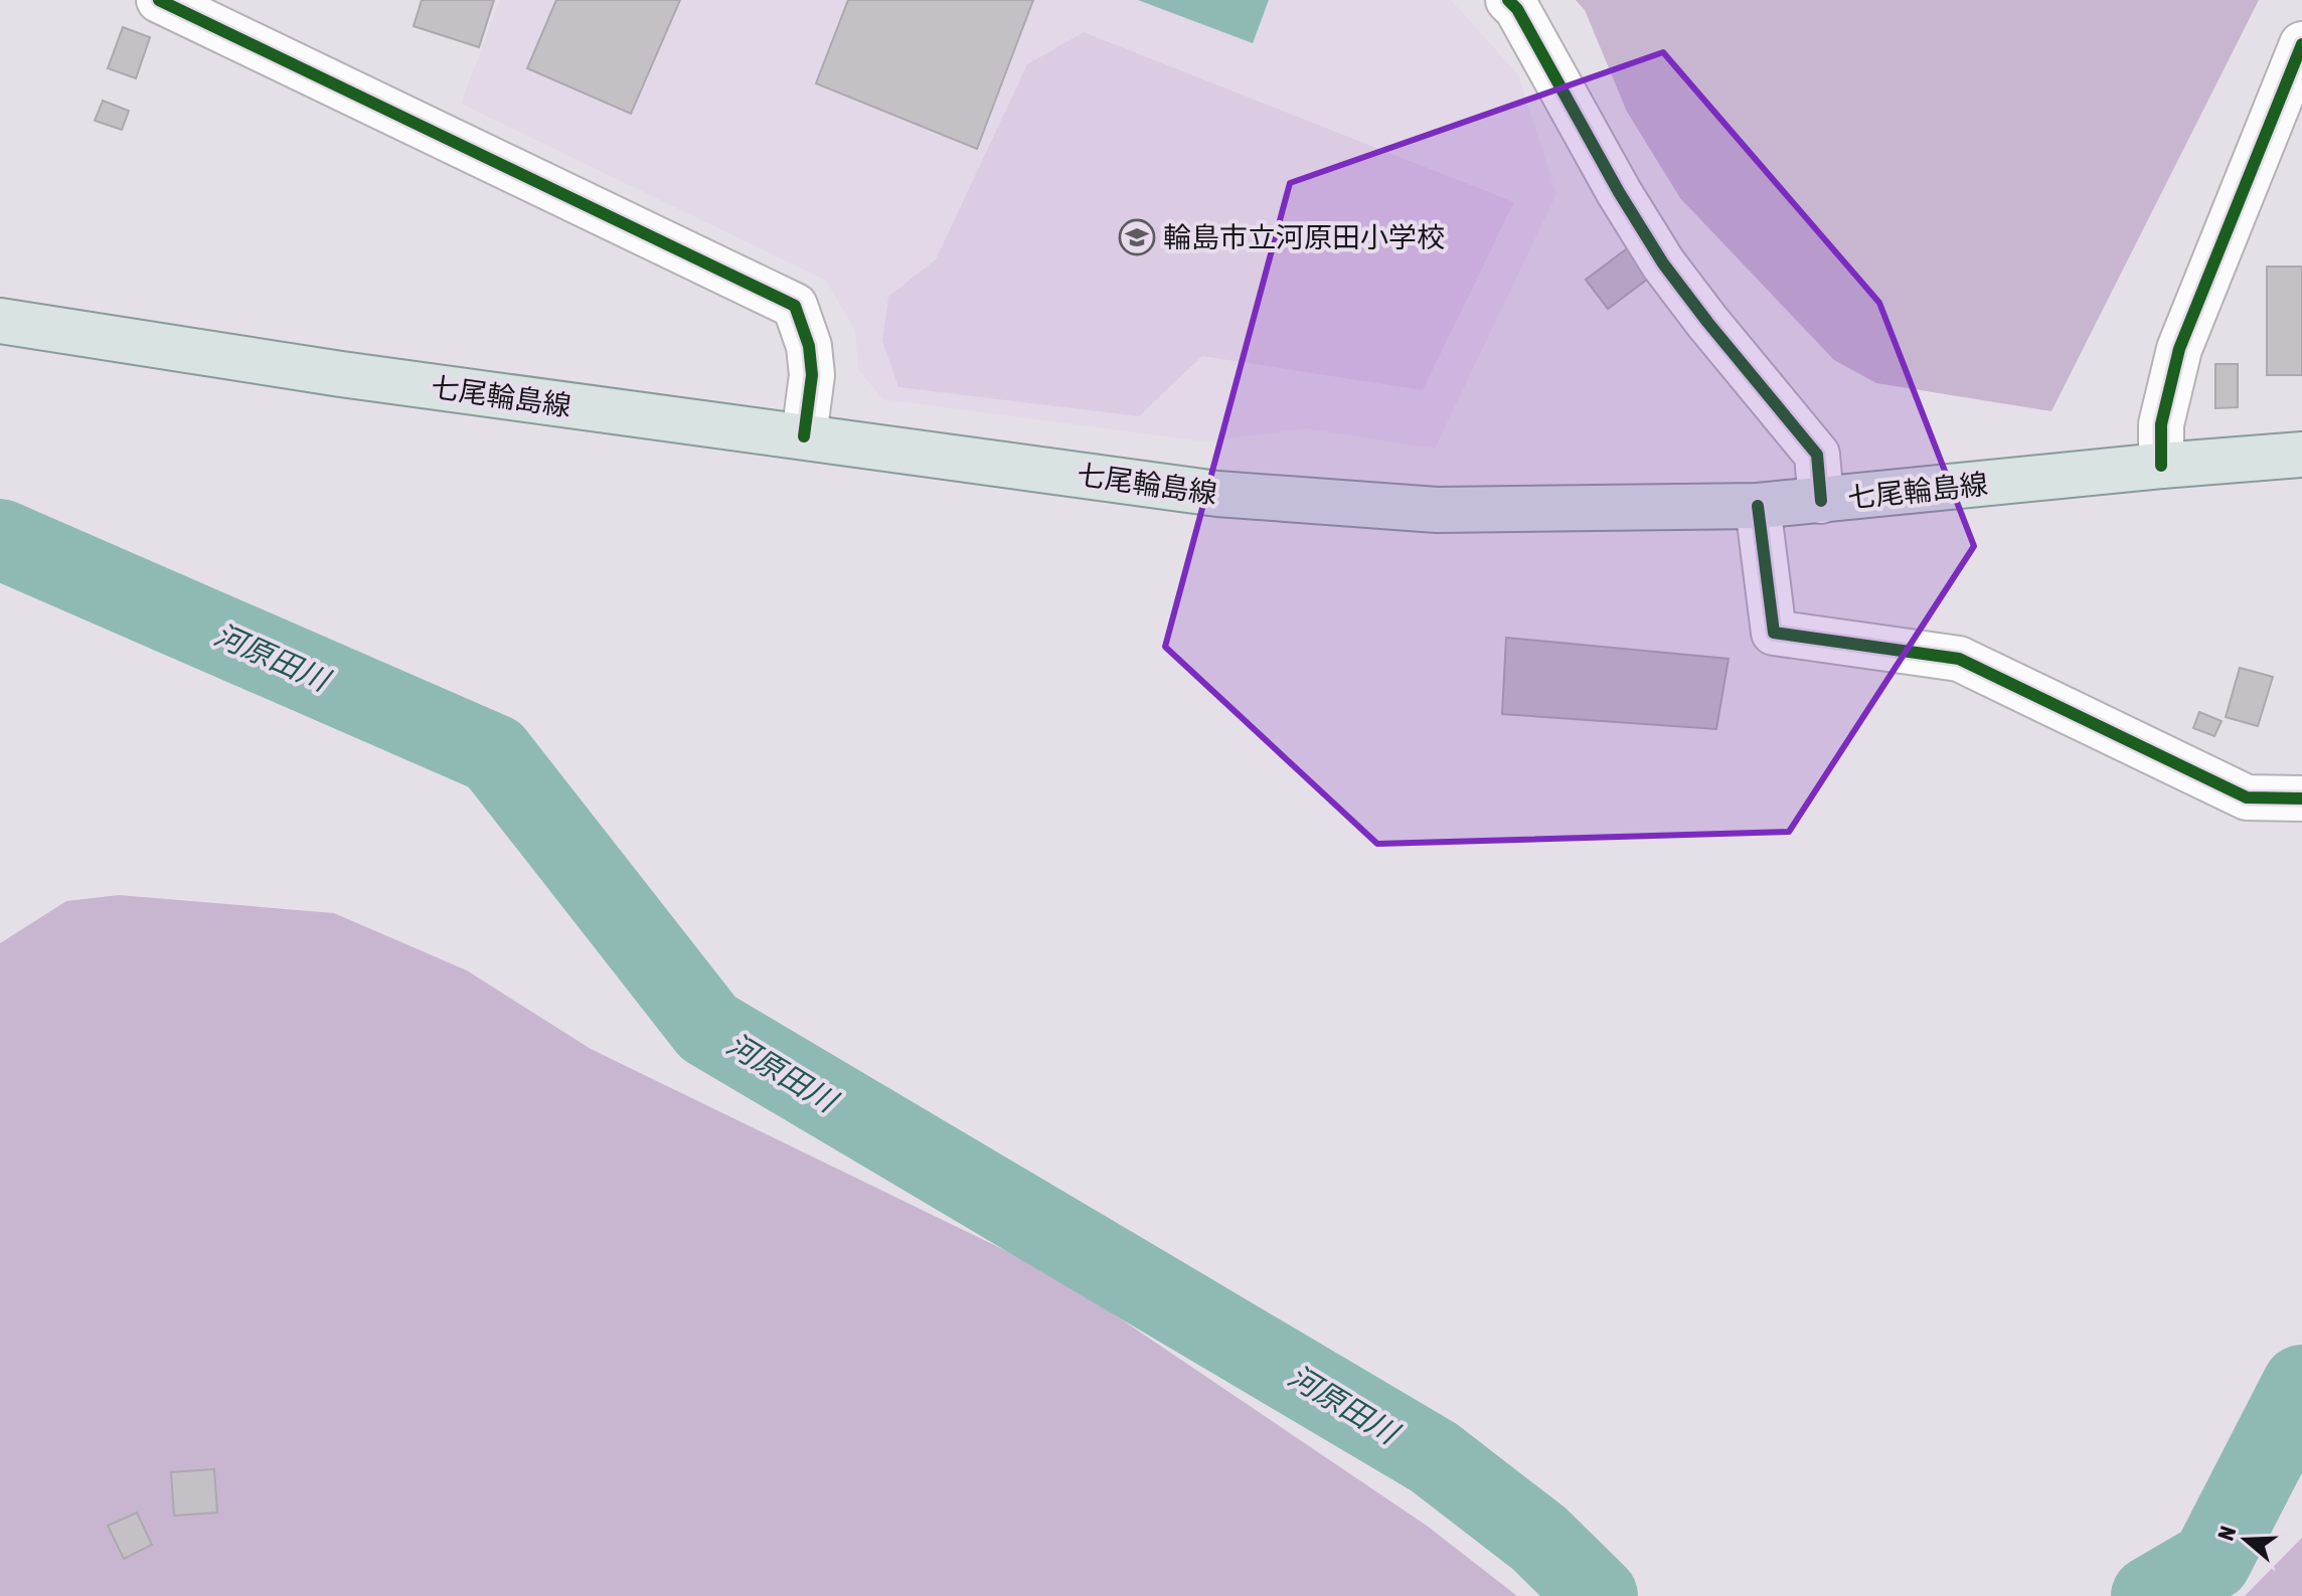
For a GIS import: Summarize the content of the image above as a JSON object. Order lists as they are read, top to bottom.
{
  "streets": {
    "main road": ["七尾輪島線"]
  },
  "water": ["河原田川"],
  "places": {
    "school or university": ["輪島市立河原田小学校"]
  },
  "north": "left"
}
